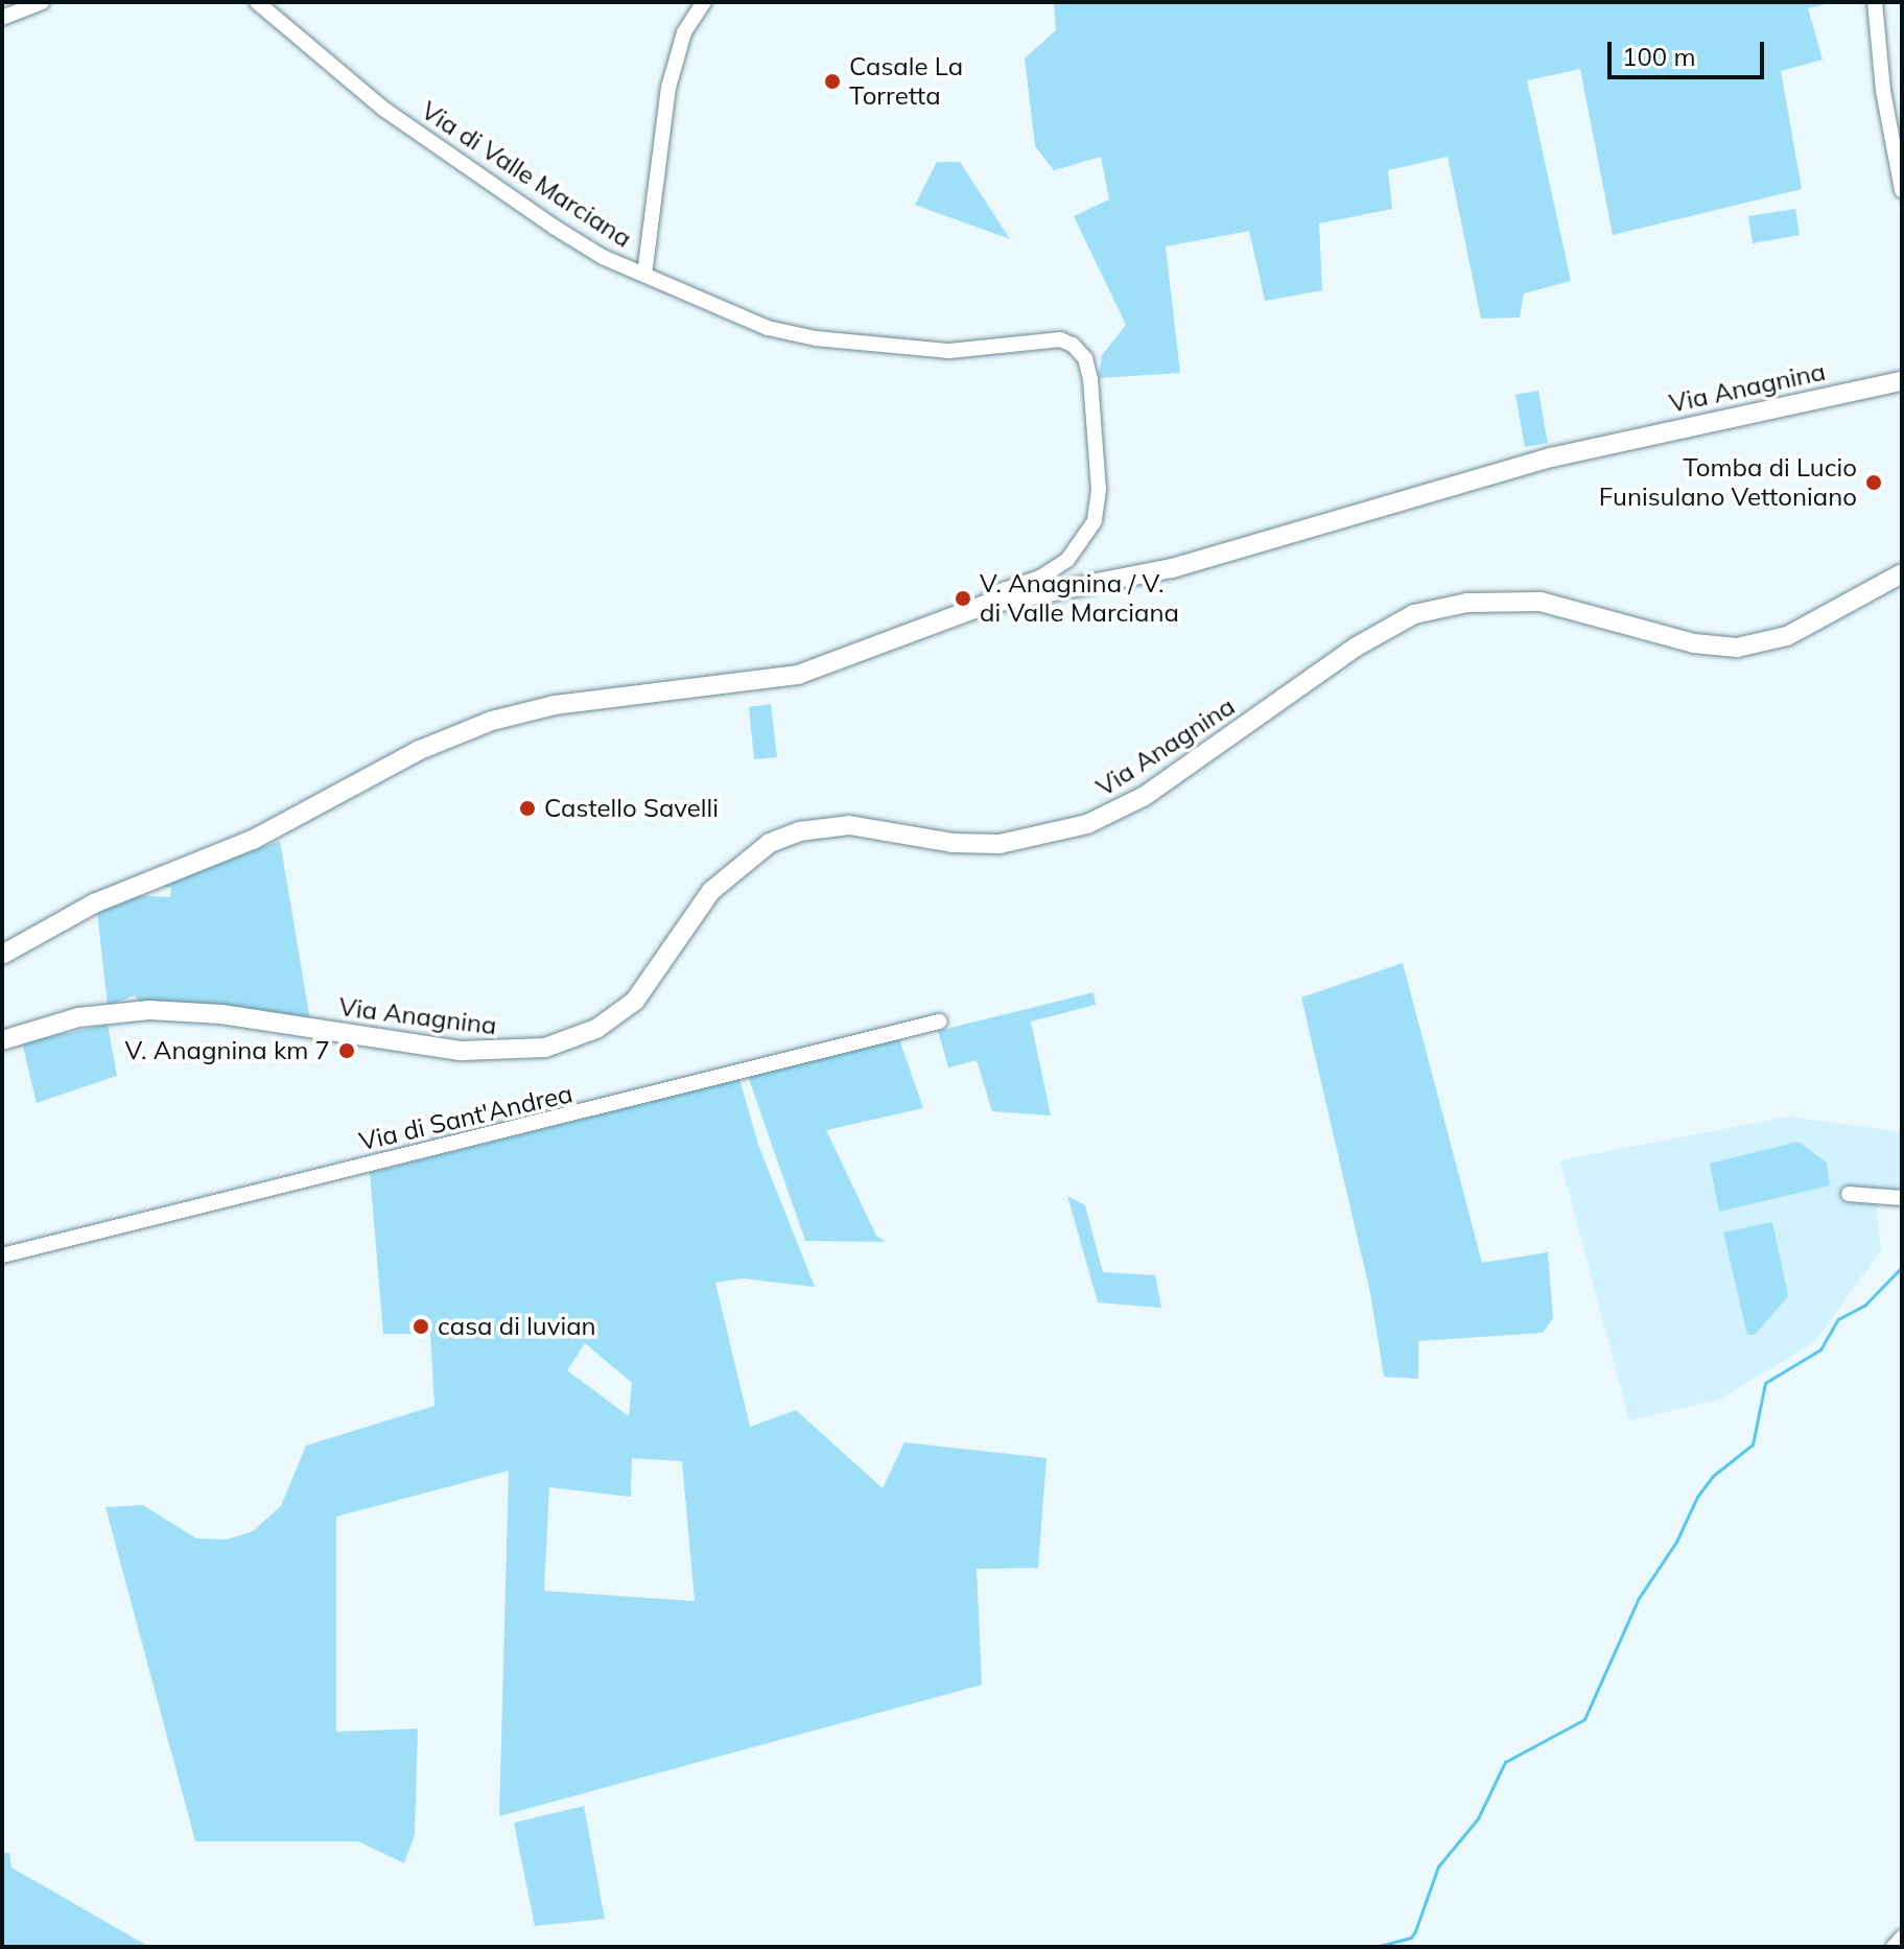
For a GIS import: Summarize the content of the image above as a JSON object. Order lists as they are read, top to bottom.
{
  "streets": {
    "main road": ["Via Anagnina"],
    "street": ["Via di Valle Marciana", "Via di Sant'Andrea"]
  },
  "crossings": [
    ["Via di Valle Marciana", "Via Anagnina"]
  ],
  "places": [
    "Casale La Torretta",
    "Tomba di Lucio Funisulano Vettoniano",
    "V. Anagnina / V. di Valle Marciana",
    "Castello Savelli",
    "V. Anagnina km 7",
    "casa di luvian"
  ],
  "scale_bar": "100 m"
}
